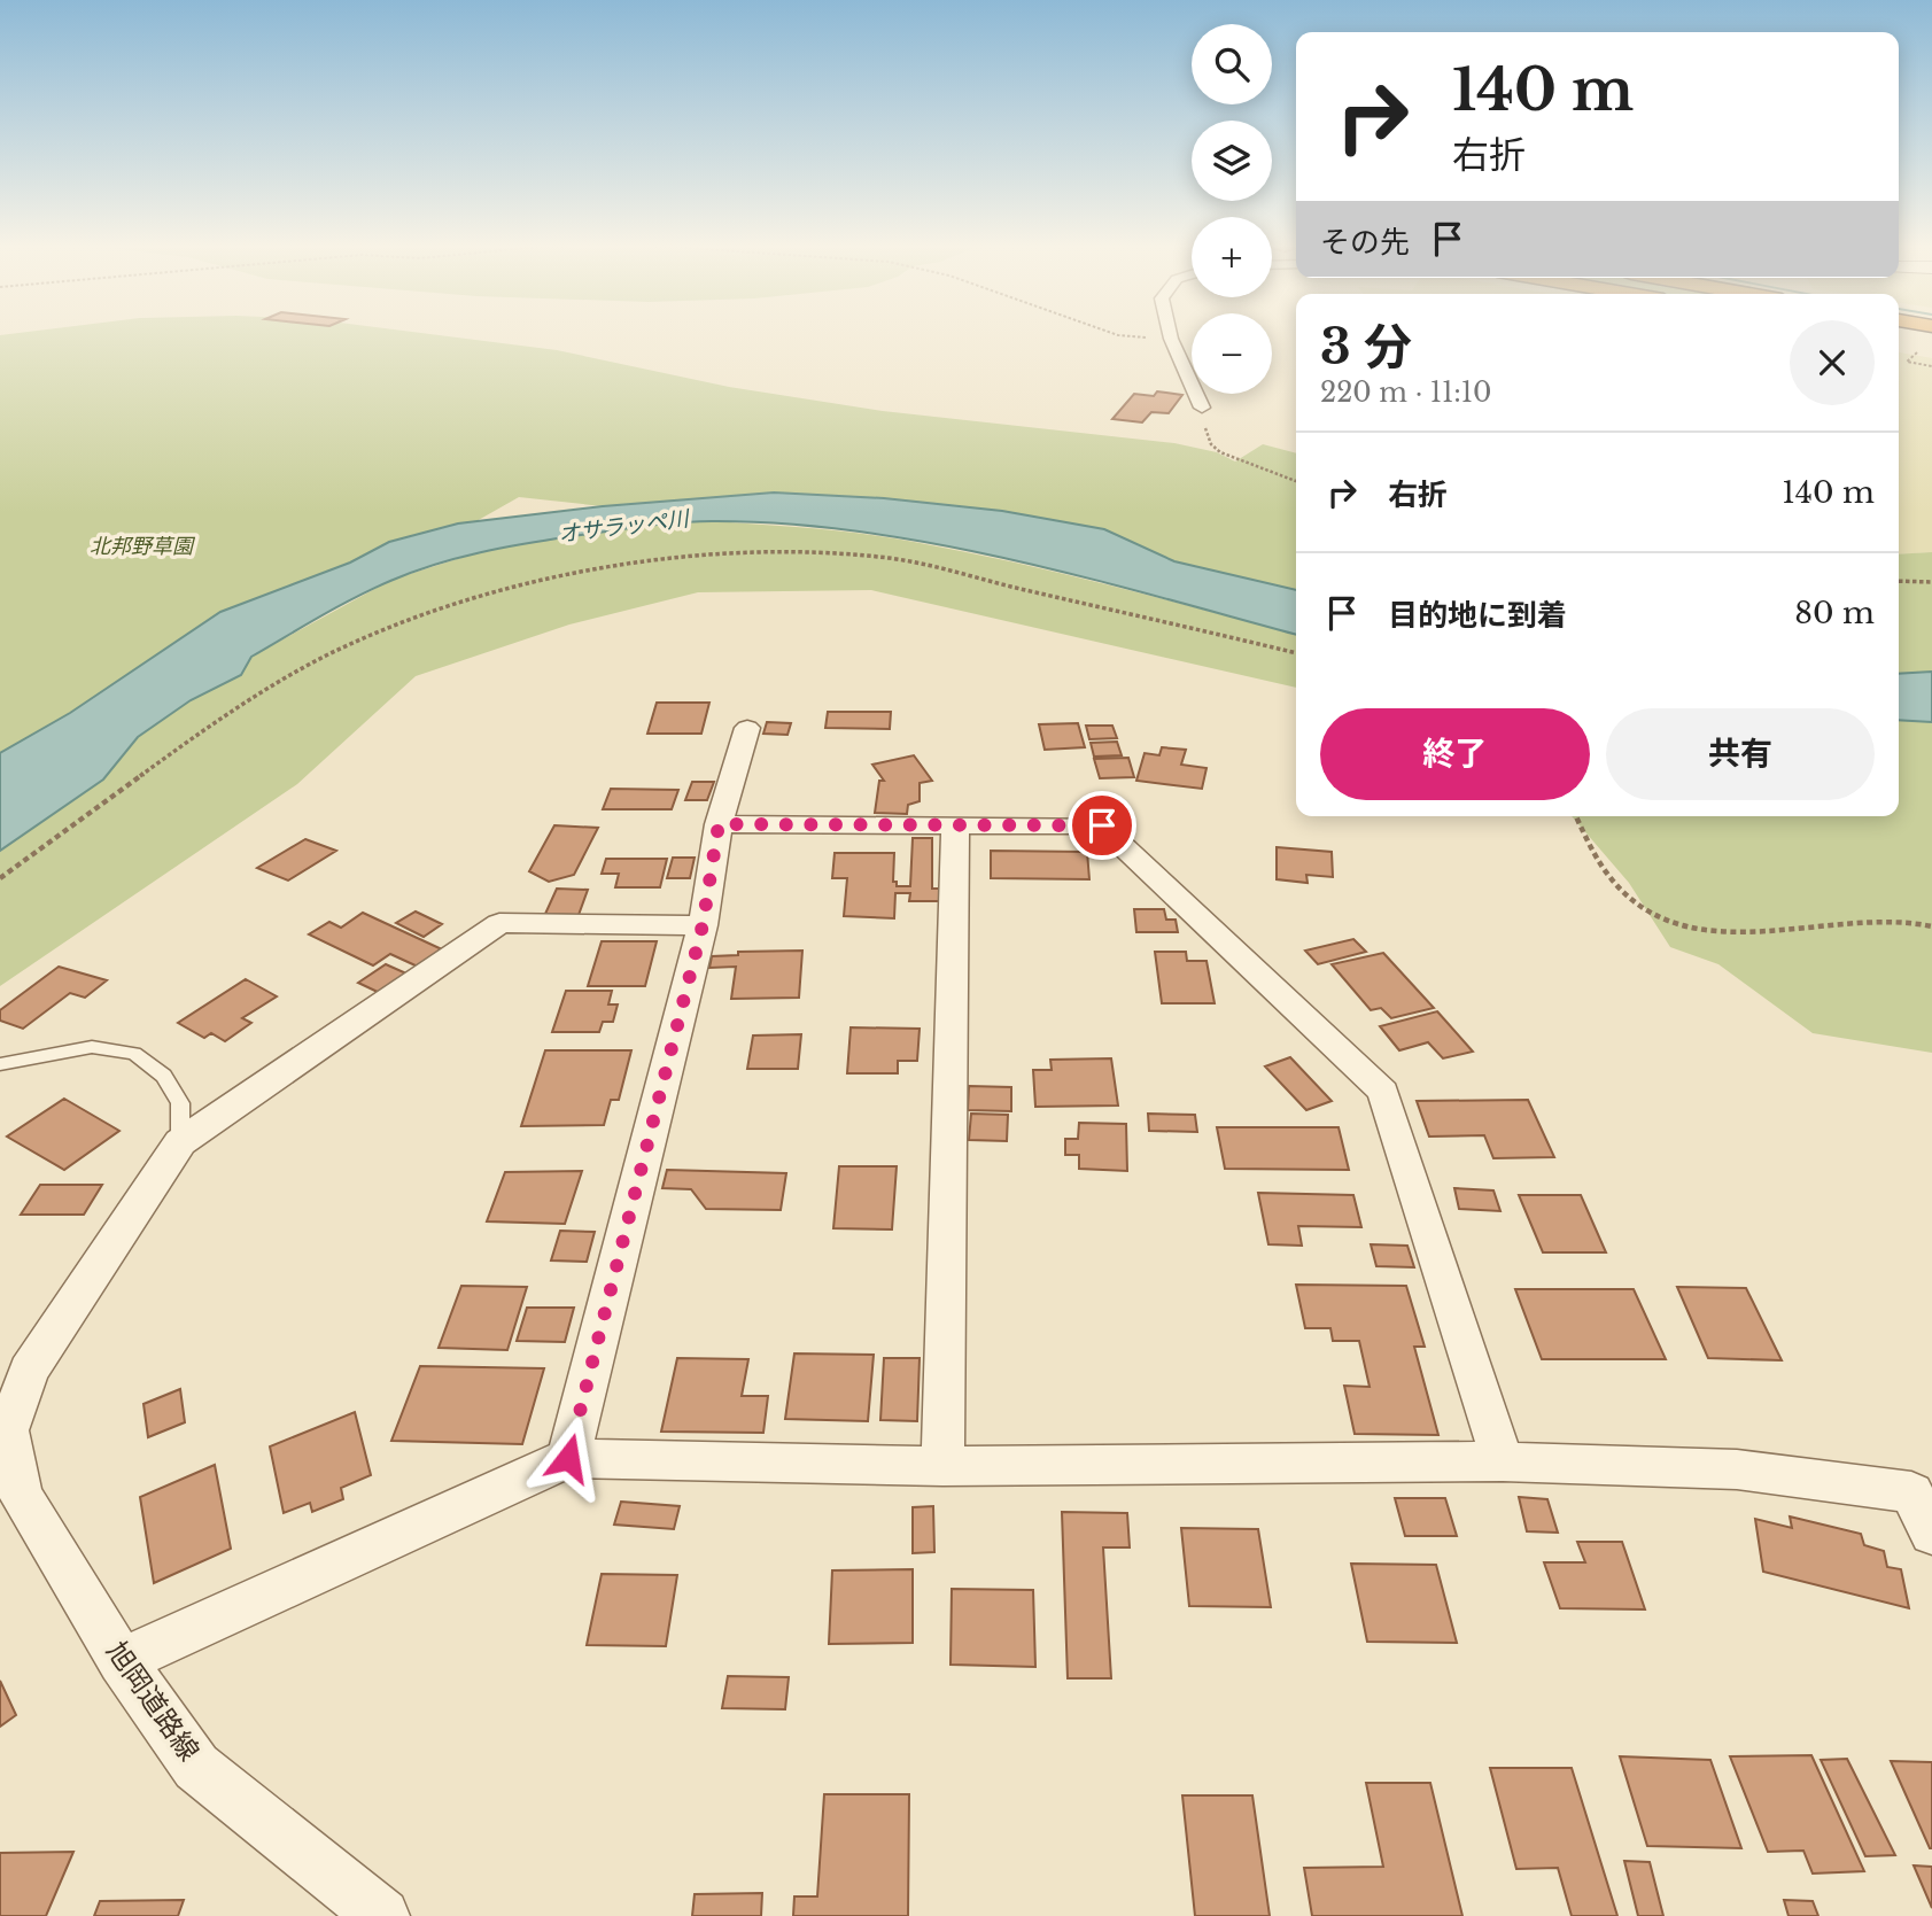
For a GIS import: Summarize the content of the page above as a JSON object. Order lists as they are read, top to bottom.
{
  "streets": {
    "street": ["旭岡道路線"]
  },
  "water": ["オサラッペ川"],
  "parks": ["北邦野草園"],
  "page": {
    "map_buttons": ["+", "−"],
    "turn": ["140 m", "右折"],
    "then": "その先",
    "heading": ["3 分", "220 m · 11:10"],
    "list": [
      {
        "name": "右折",
        "value": "140 m"
      },
      {
        "name": "目的地に到着",
        "value": "80 m"
      }
    ],
    "buttons": ["終了", "共有"]
  }
}
